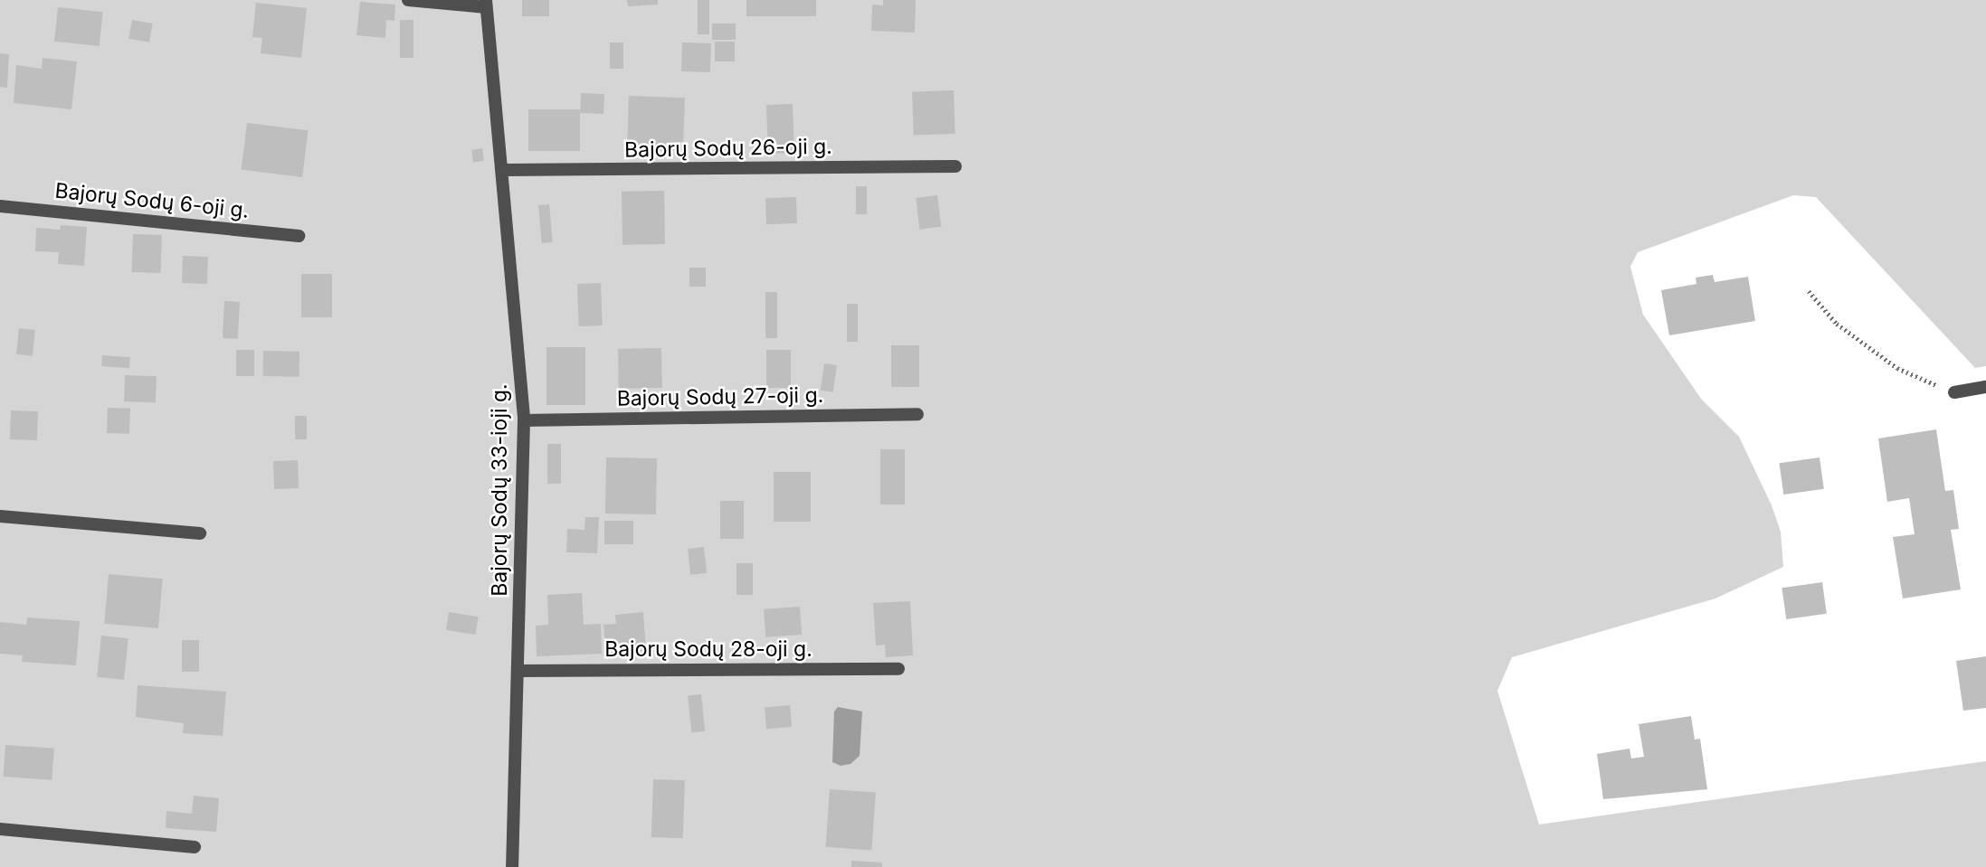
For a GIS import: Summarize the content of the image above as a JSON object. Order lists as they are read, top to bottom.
{
  "streets": {
    "street": [
      "Bajorų Sodų 26-oji g.",
      "Bajorų Sodų 6-oji g.",
      "Bajorų Sodų 27-oji g.",
      "Bajorų Sodų 33-ioji g.",
      "Bajorų Sodų 28-oji g."
    ]
  },
  "crossings": [
    ["Bajorų Sodų 26-oji g.", "Bajorų Sodų 33-ioji g."],
    ["Bajorų Sodų 27-oji g.", "Bajorų Sodų 33-ioji g."],
    ["Bajorų Sodų 33-ioji g.", "Bajorų Sodų 28-oji g."]
  ]
}
